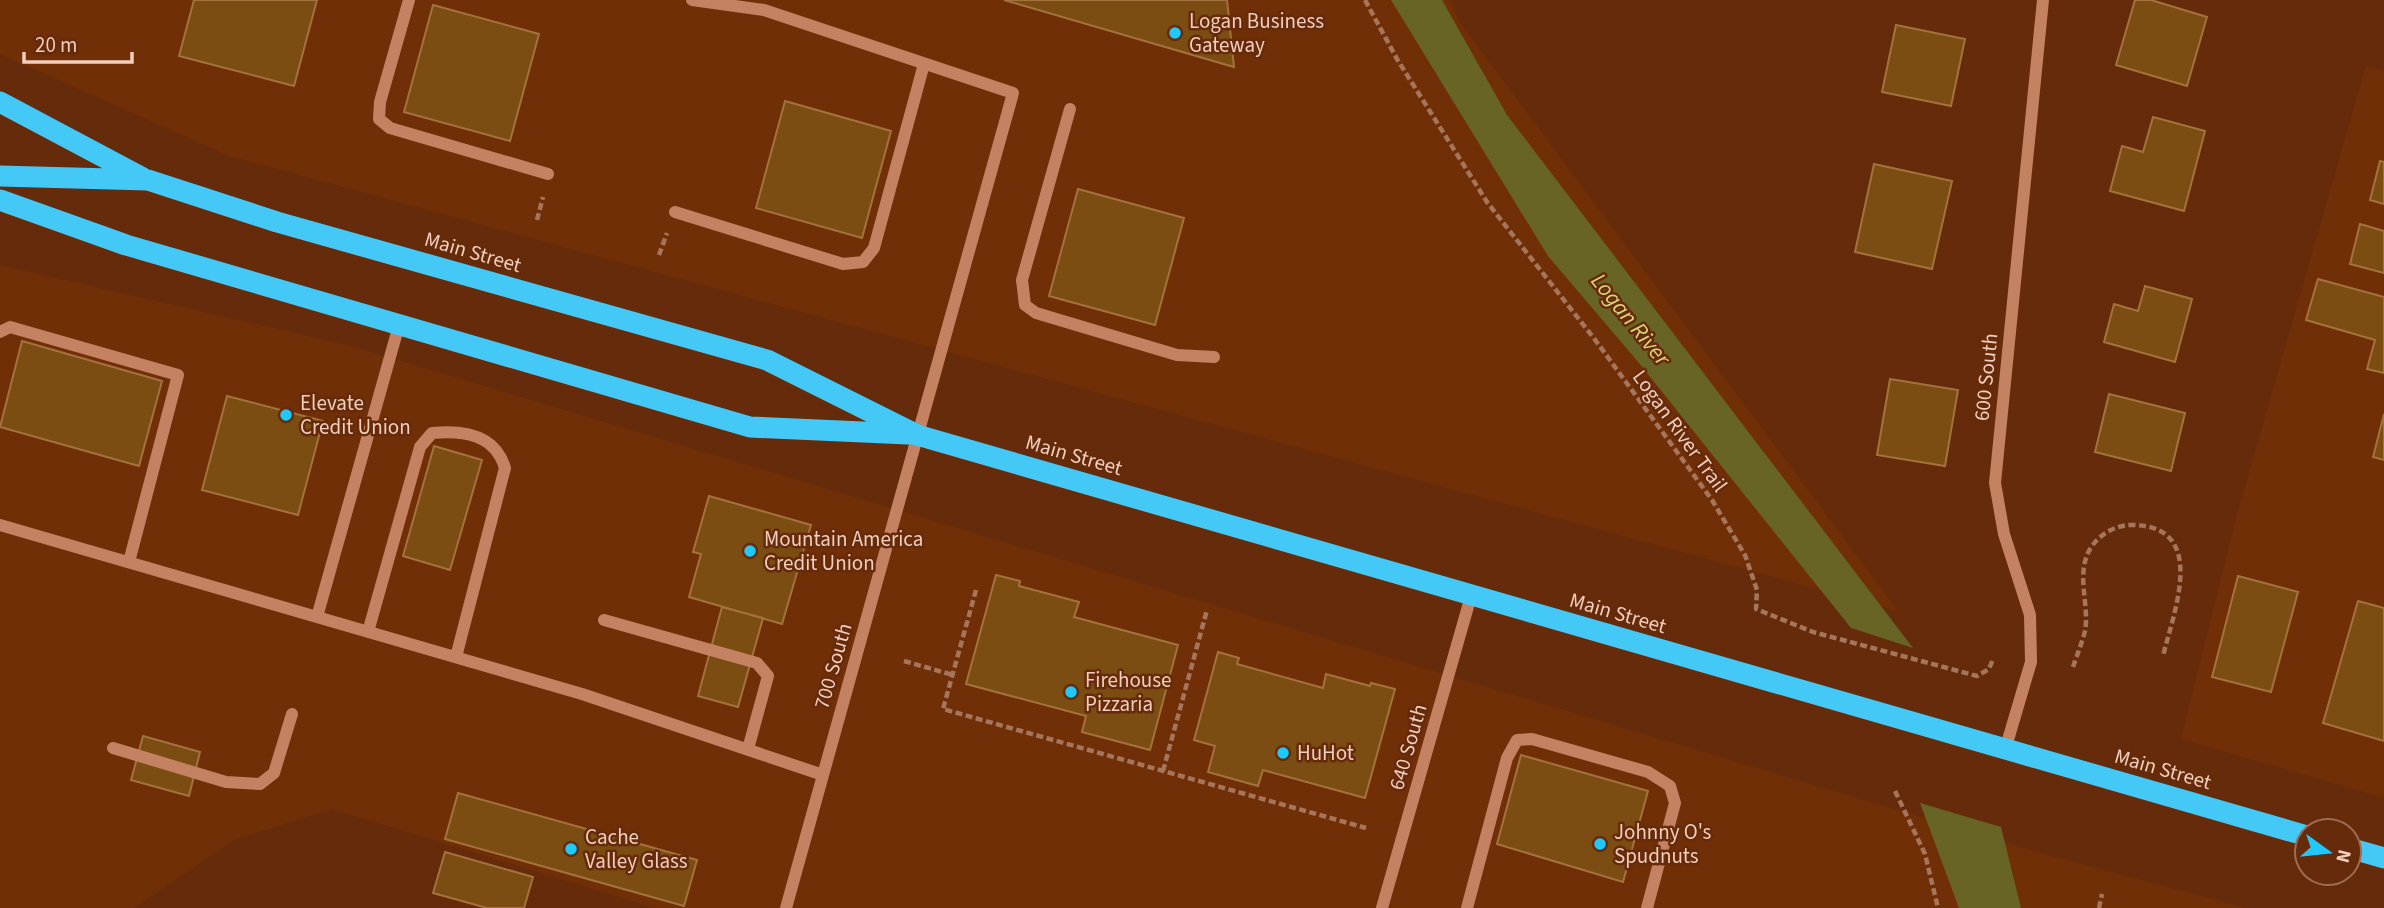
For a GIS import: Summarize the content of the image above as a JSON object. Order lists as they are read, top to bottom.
{
  "streets": {
    "highway": ["Main Street"],
    "street": ["600 South", "700 South", "640 South"],
    "path": ["Logan River Trail"]
  },
  "crossings": [
    ["Main Street", "600 South"],
    ["Main Street", "700 South"],
    ["Main Street", "640 South"]
  ],
  "water": ["Logan River"],
  "places": [
    "Logan Business Gateway",
    "Elevate Credit Union",
    "Mountain America Credit Union",
    "Firehouse Pizzaria",
    "HuHot",
    "Johnny O's Spudnuts",
    "Cache Valley Glass"
  ],
  "scale_bar": "20 m",
  "north": "right"
}
